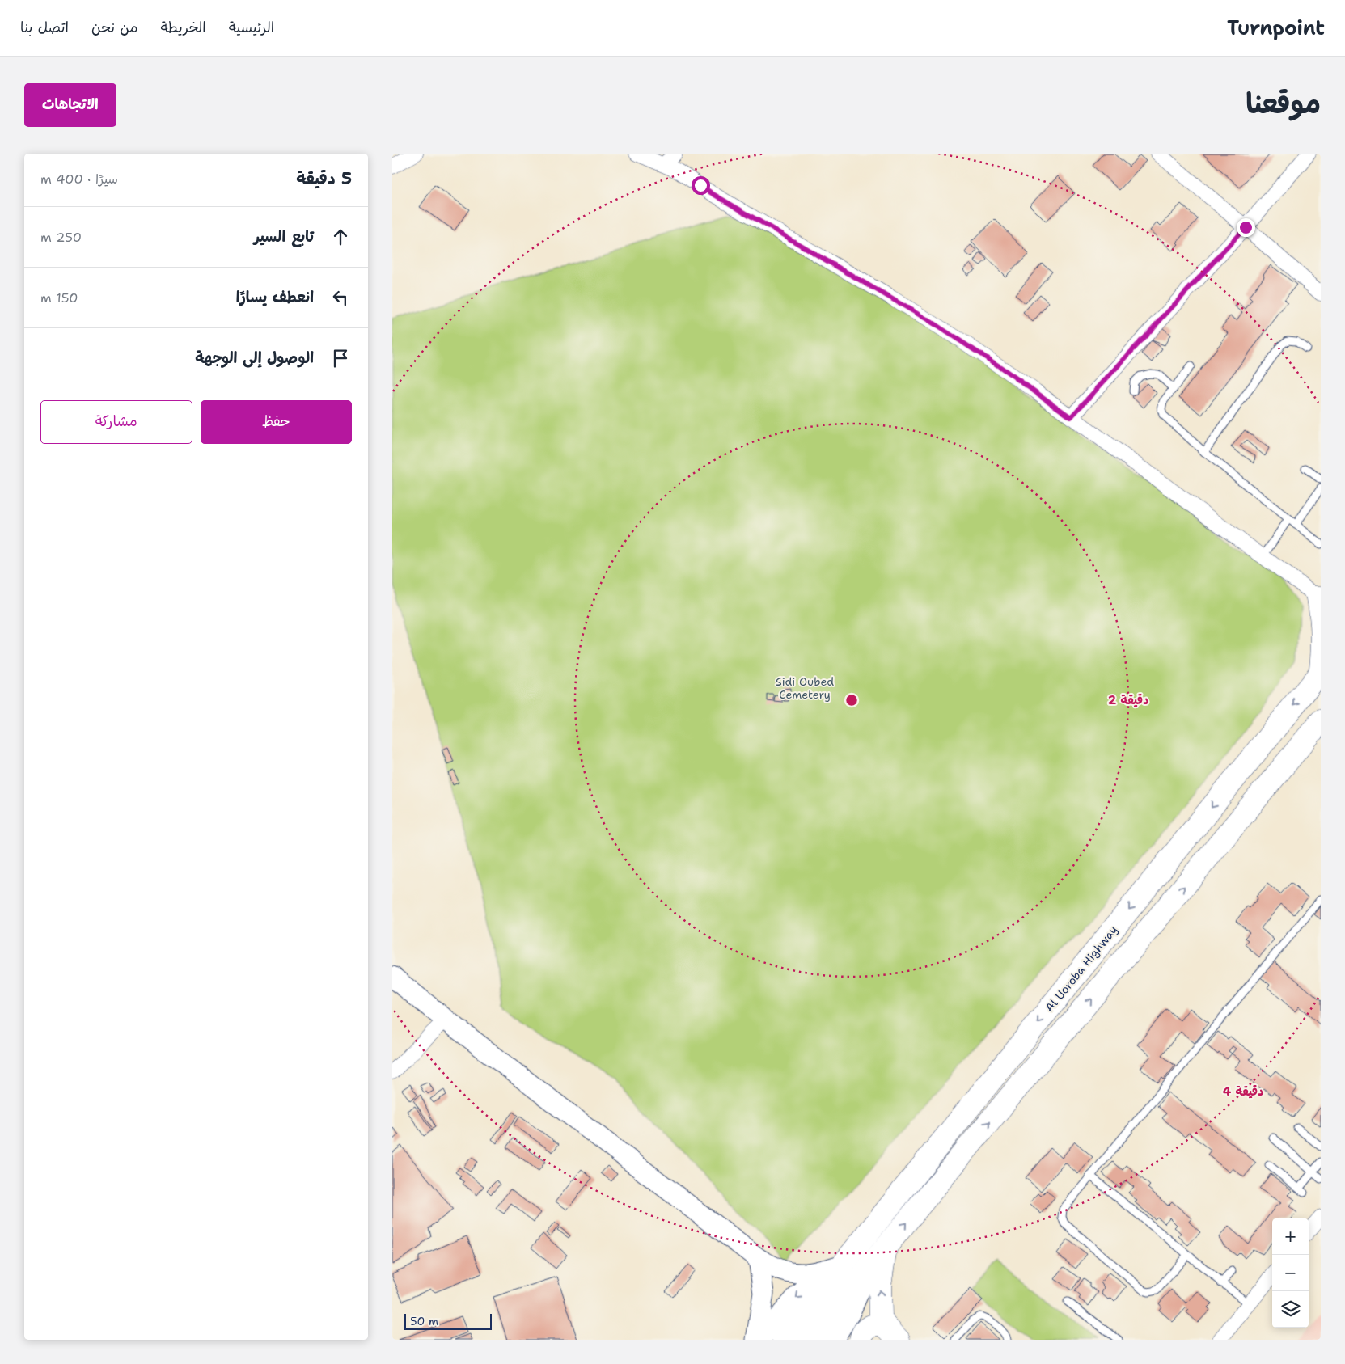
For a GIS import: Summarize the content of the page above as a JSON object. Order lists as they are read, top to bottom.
{
  "streets": {
    "main road": ["Al Uoroba Highway"]
  },
  "parks": ["Sidi Oubed Cemetery"],
  "scale_bar": "50 m",
  "page": {
    "header": "Turnpoint",
    "nav": [
      "الرئيسية",
      "الخريطة",
      "من نحن",
      "اتصل بنا"
    ],
    "title": "موقعنا",
    "buttons": [
      "الاتجاهات",
      ["حفظ", "مشاركة"]
    ],
    "heading": ["5 دقيقة", "سيرًا · 400 m"],
    "list": [
      ["تابع السير", "250 m"],
      ["انعطف يسارًا", "150 m"],
      "الوصول إلى الوجهة"
    ],
    "map_buttons": ["+", "−"],
    "scale": "50 m"
  },
  "rings": ["2 دقيقة", "4 دقيقة"]
}
